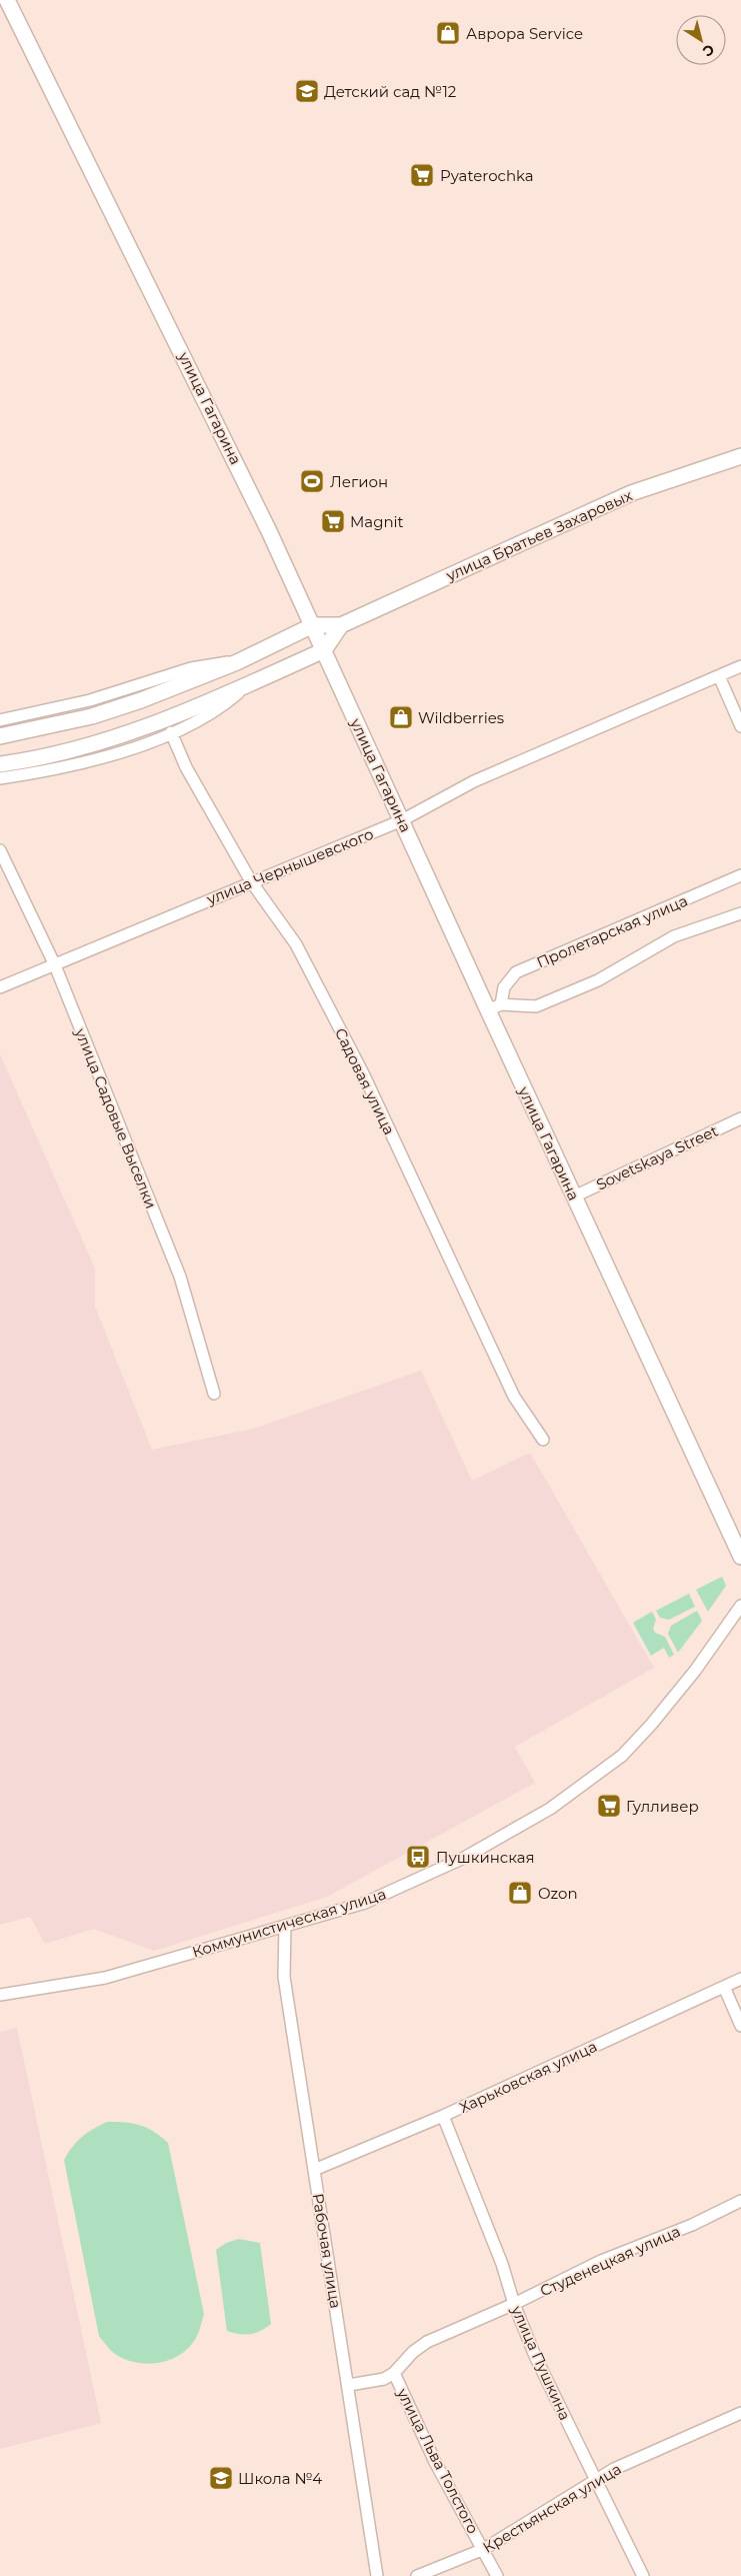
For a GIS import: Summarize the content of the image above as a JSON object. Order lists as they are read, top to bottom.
{
  "streets": {
    "main road": ["улица Гагарина", "улица Братьев Захаровых"],
    "street": [
      "улица Чернышевского",
      "Пролетарская улица",
      "Садовая улица",
      "улица Садовые Выселки",
      "Sovetskaya Street",
      "Коммунистическая улица",
      "Харьковская улица",
      "Рабочая улица",
      "Студенецкая улица",
      "улица Пушкина",
      "улица Льва Толстого",
      "Крестьянская улица"
    ]
  },
  "crossings": [
    ["улица Гагарина", "улица Братьев Захаровых"],
    ["улица Гагарина", "улица Чернышевского"],
    ["улица Гагарина", "Пролетарская улица"],
    ["улица Гагарина", "Sovetskaya Street"],
    ["улица Чернышевского", "Садовая улица"],
    ["улица Чернышевского", "улица Садовые Выселки"],
    ["Коммунистическая улица", "Рабочая улица"],
    ["Харьковская улица", "Рабочая улица"],
    ["Харьковская улица", "улица Пушкина"],
    ["Рабочая улица", "Студенецкая улица"],
    ["Студенецкая улица", "улица Пушкина"],
    ["Студенецкая улица", "улица Льва Толстого"],
    ["улица Пушкина", "Крестьянская улица"],
    ["улица Льва Толстого", "Крестьянская улица"]
  ],
  "places": {
    "shop": ["Аврора Service", "Wildberries", "Ozon"],
    "school or university": ["Детский сад №12", "Школа №4"],
    "supermarket": ["Pyaterochka", "Magnit", "Гулливер"],
    "sports": ["Легион"],
    "bus stop": ["Пушкинская"]
  },
  "north": "bottom right"
}
